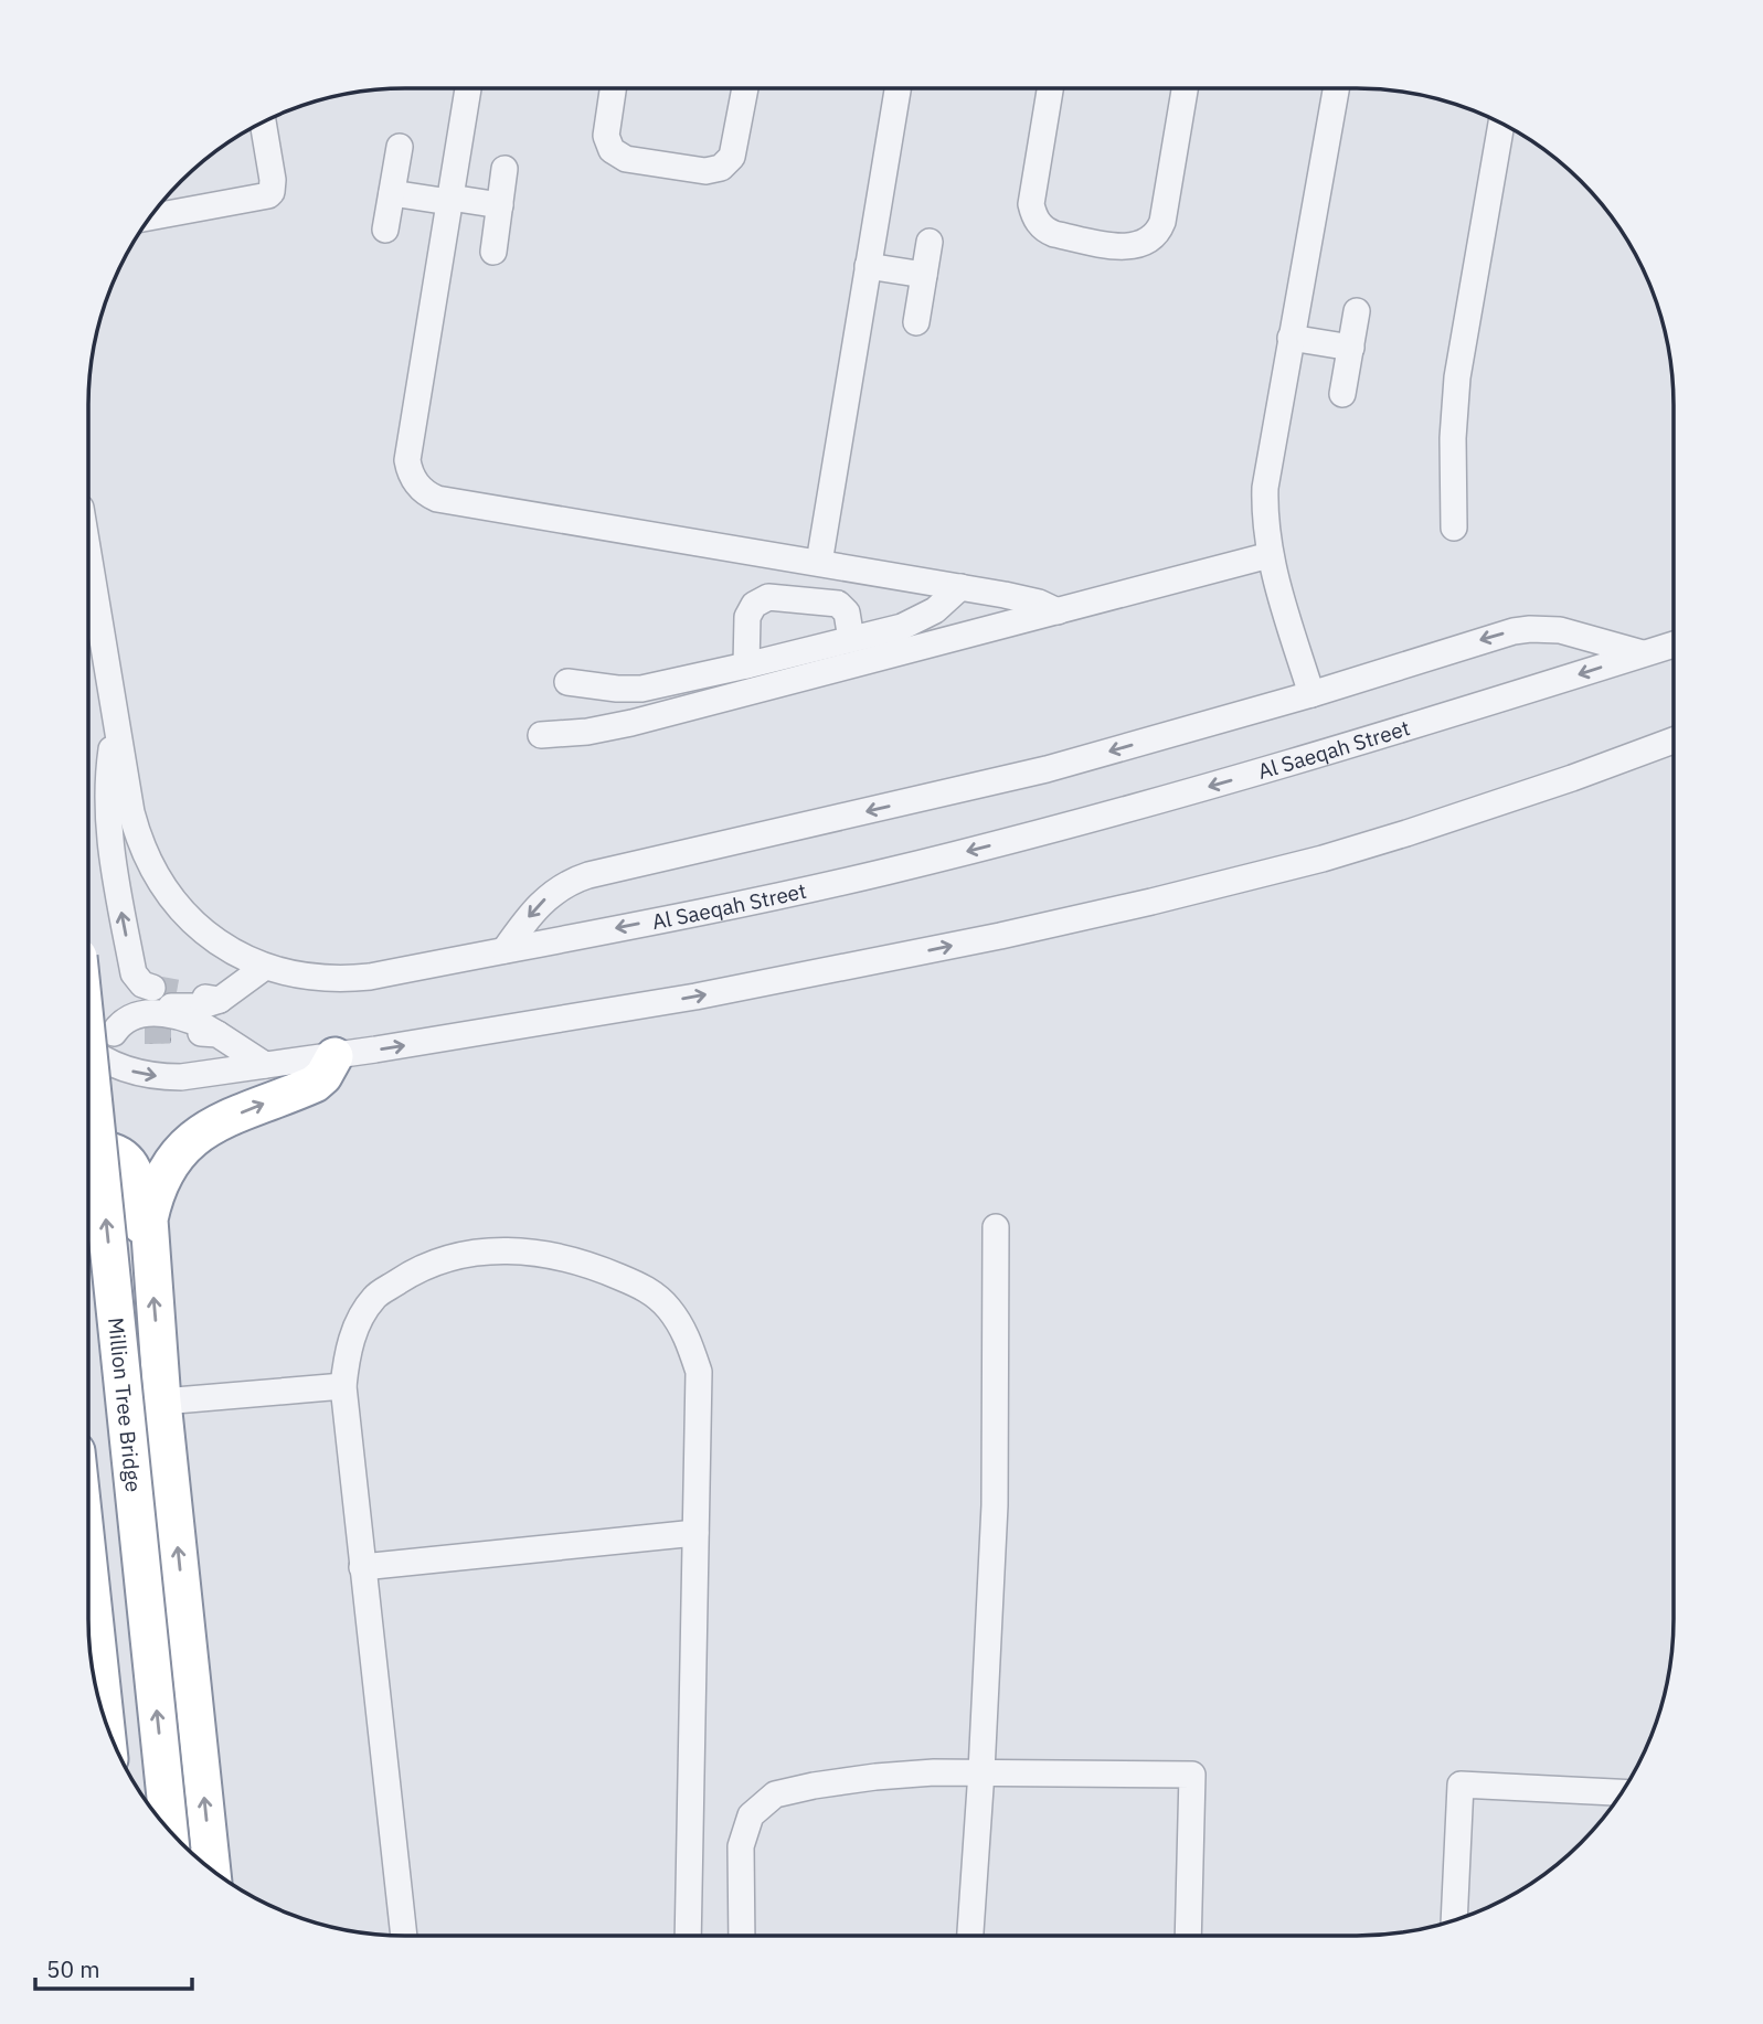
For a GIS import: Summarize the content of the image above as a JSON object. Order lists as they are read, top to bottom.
{
  "streets": {
    "highway": ["Million Tree Bridge"],
    "street": ["Al Saeqah Street"]
  },
  "scale_bar": "50 m"
}
